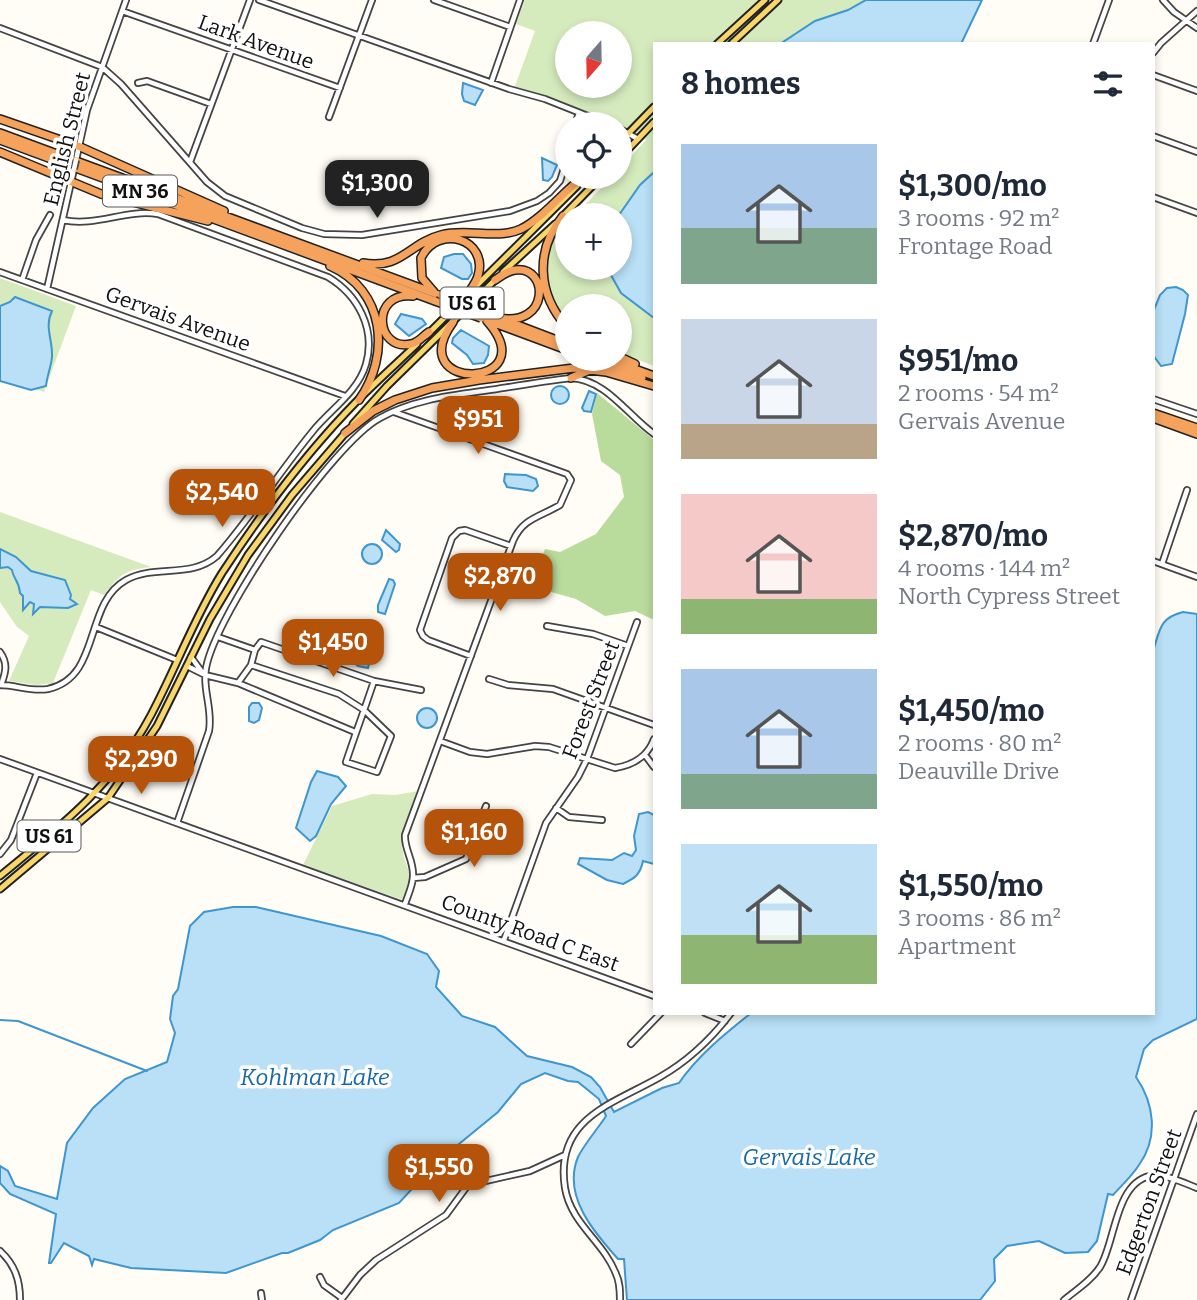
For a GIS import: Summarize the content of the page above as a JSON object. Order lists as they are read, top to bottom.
{
  "streets": {
    "highway": ["MN 36"],
    "main road": ["US 61"],
    "street": [
      "Lark Avenue",
      "English Street",
      "Gervais Avenue",
      "Forest Street",
      "County Road C East",
      "Edgerton Street"
    ]
  },
  "crossings": [
    ["Lark Avenue", "English Street"],
    ["English Street", "Gervais Avenue"],
    ["US 61", "County Road C East"],
    ["Forest Street", "County Road C East"]
  ],
  "water": ["Kohlman Lake", "Gervais Lake"],
  "north": "bottom",
  "page": {
    "map_buttons": ["+", "−"],
    "heading": "8 homes",
    "list": [
      {
        "name": "$1,300/mo",
        "note": "3 rooms · 92 m² · Frontage Road"
      },
      {
        "name": "$951/mo",
        "note": "2 rooms · 54 m² · Gervais Avenue"
      },
      {
        "name": "$2,870/mo",
        "note": "4 rooms · 144 m² · North Cypress Street"
      },
      {
        "name": "$1,450/mo",
        "note": "2 rooms · 80 m² · Deauville Drive"
      },
      {
        "name": "$1,550/mo",
        "note": "3 rooms · 86 m² · Apartment"
      }
    ],
    "price": [
      "$1,300",
      "$951",
      "$2,540",
      "$2,870",
      "$1,450",
      "$2,290",
      "$1,160",
      "$1,550"
    ]
  }
}
